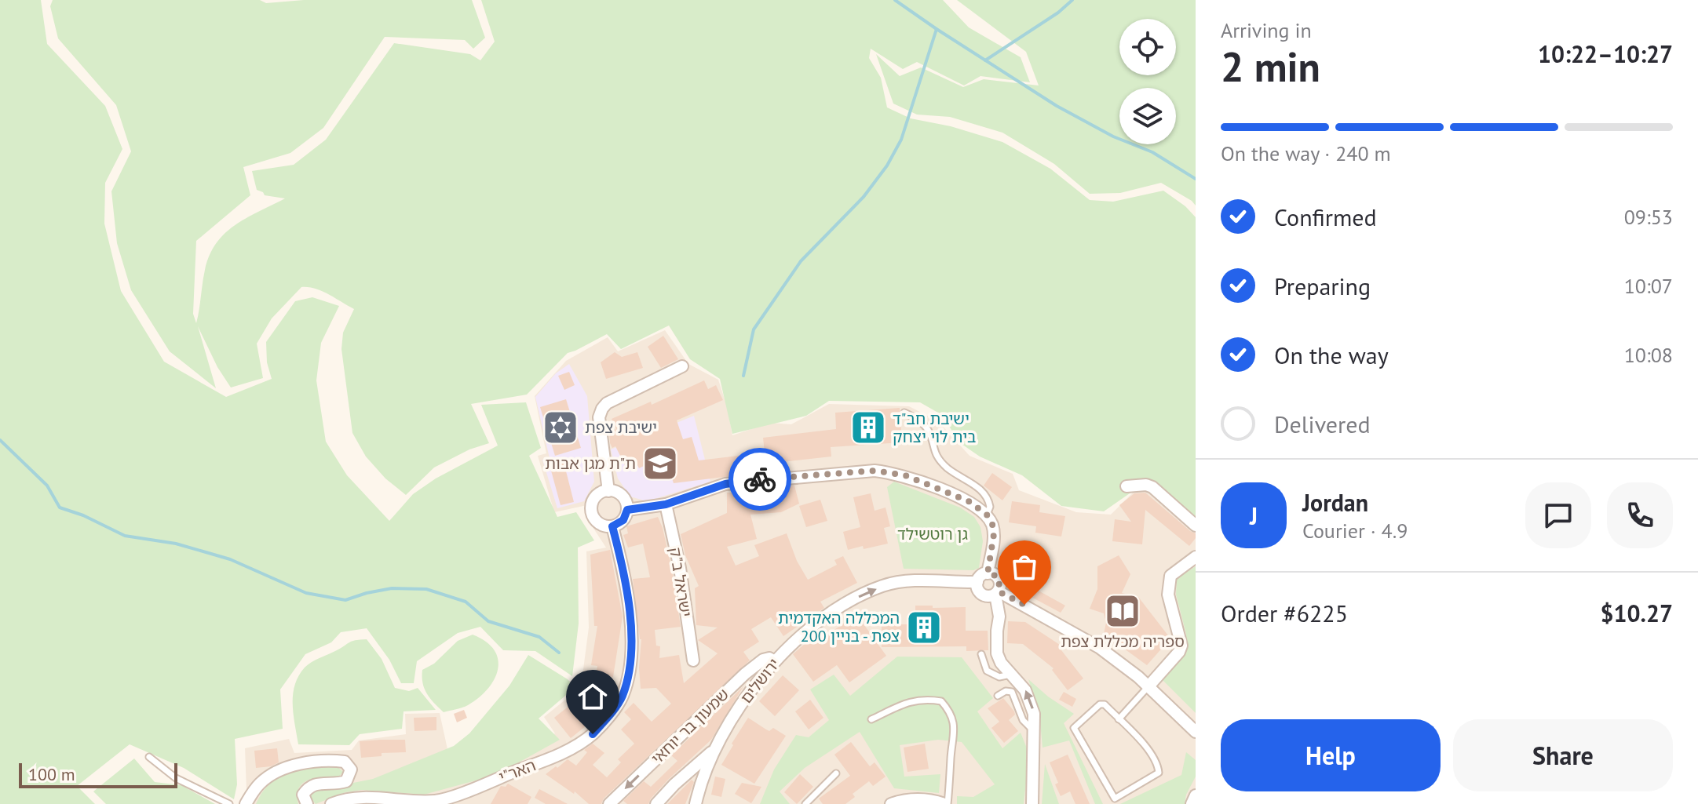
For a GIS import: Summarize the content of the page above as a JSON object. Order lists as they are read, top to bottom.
{
  "streets": {
    "street": [
      "ישראל ב\"ק",
      "ירושלים",
      "שמעון בר יוחאי",
      "האר\"י"
    ]
  },
  "crossings": [
    ["ירושלים", "שמעון בר יוחאי"]
  ],
  "one_way": ["ירושלים"],
  "parks": ["גן רוטשילד"],
  "places": {
    "synagogue": ["ישיבת צפת"],
    "building": ["ישיבת חב\"ד בית לוי יצחק", "המכללה האקדמית צפת - בניין 200"],
    "school or university": ["ת\"ת מגן אבות"],
    "library": ["ספריה מכללת צפת"]
  },
  "scale_bar": "100 m",
  "page": {
    "heading": ["2 min", "Arriving in", "10:22–10:27"],
    "panel": [
      "Jordan",
      "Courier · 4.9",
      "Order #6225",
      "$10.27"
    ],
    "bar": "On the way · 240 m",
    "list": [
      ["Confirmed", "09:53"],
      ["Preparing", "10:07"],
      ["On the way", "10:08"],
      "Delivered"
    ],
    "round": "J",
    "buttons": ["Help", "Share"],
    "scale": "100 m"
  }
}
